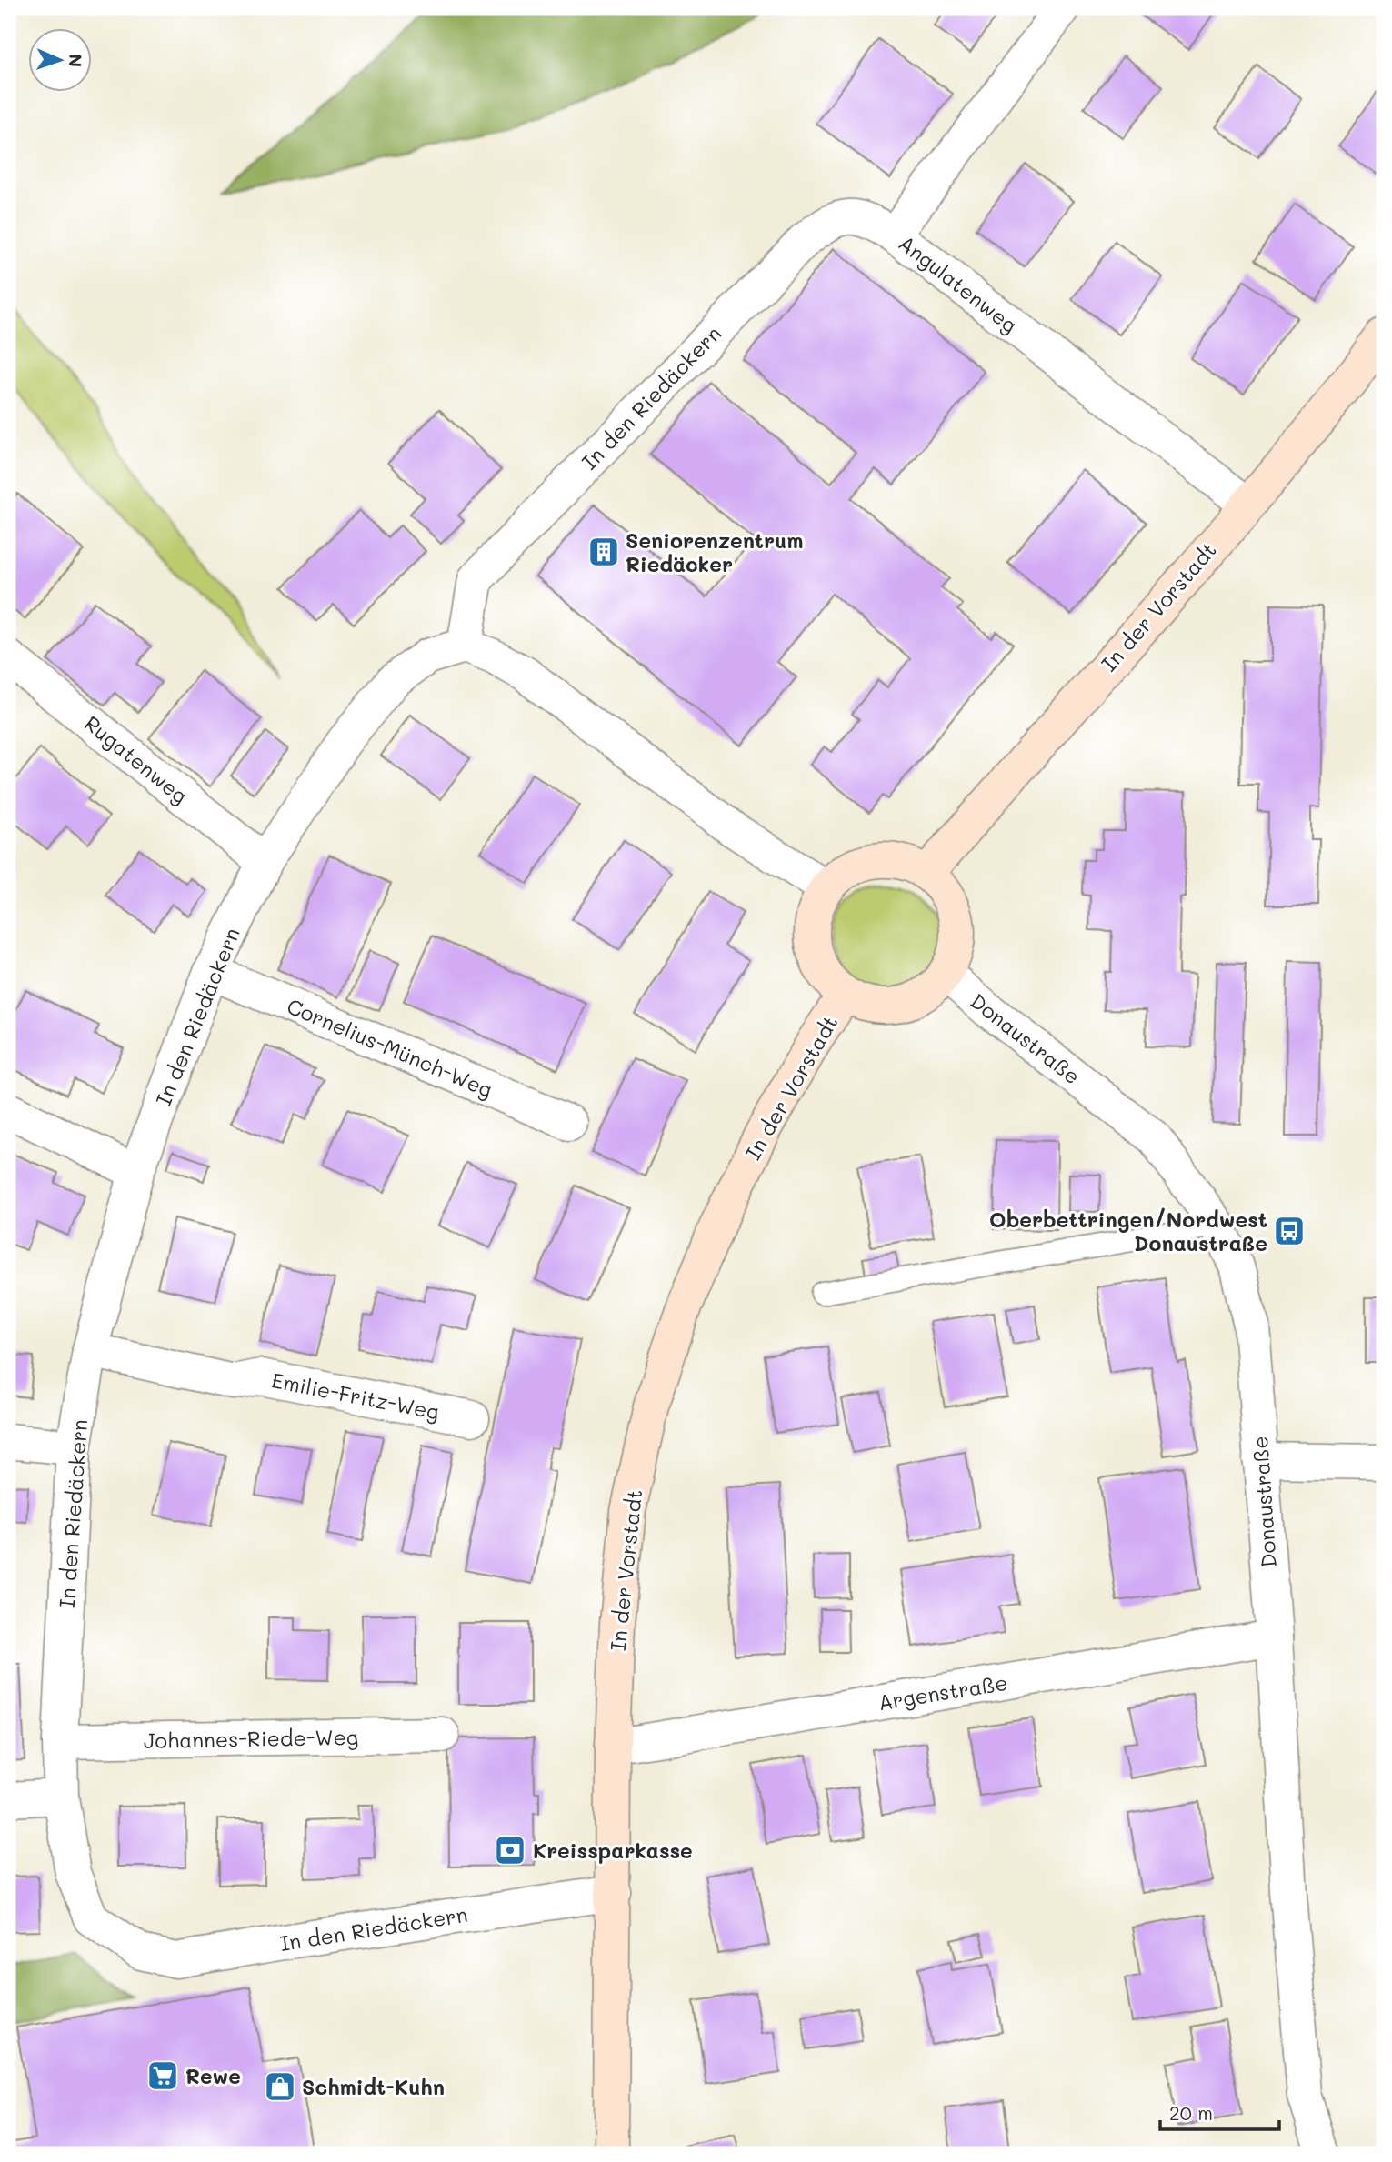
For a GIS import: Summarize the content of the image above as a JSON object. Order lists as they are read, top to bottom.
{
  "streets": {
    "street": [
      "Angulatenweg",
      "In den Riedäckern",
      "In der Vorstadt",
      "Rugatenweg",
      "Donaustraße",
      "Cornelius-Münch-Weg",
      "Emilie-Fritz-Weg",
      "Argenstraße",
      "Johannes-Riede-Weg"
    ]
  },
  "crossings": [
    ["Angulatenweg", "In den Riedäckern"],
    ["Angulatenweg", "In der Vorstadt"],
    ["In den Riedäckern", "In der Vorstadt"],
    ["In den Riedäckern", "Rugatenweg"],
    ["In den Riedäckern", "Cornelius-Münch-Weg"],
    ["In den Riedäckern", "Emilie-Fritz-Weg"],
    ["In den Riedäckern", "Johannes-Riede-Weg"],
    ["In der Vorstadt", "Donaustraße"],
    ["In der Vorstadt", "Argenstraße"],
    ["Donaustraße", "Argenstraße"]
  ],
  "places": {
    "building": ["Seniorenzentrum Riedäcker"],
    "bus stop": ["Oberbettringen/Nordwest Donaustraße"],
    "bank": ["Kreissparkasse"],
    "supermarket": ["Rewe"],
    "shop": ["Schmidt-Kuhn"]
  },
  "scale_bar": "20 m",
  "north": "right"
}
